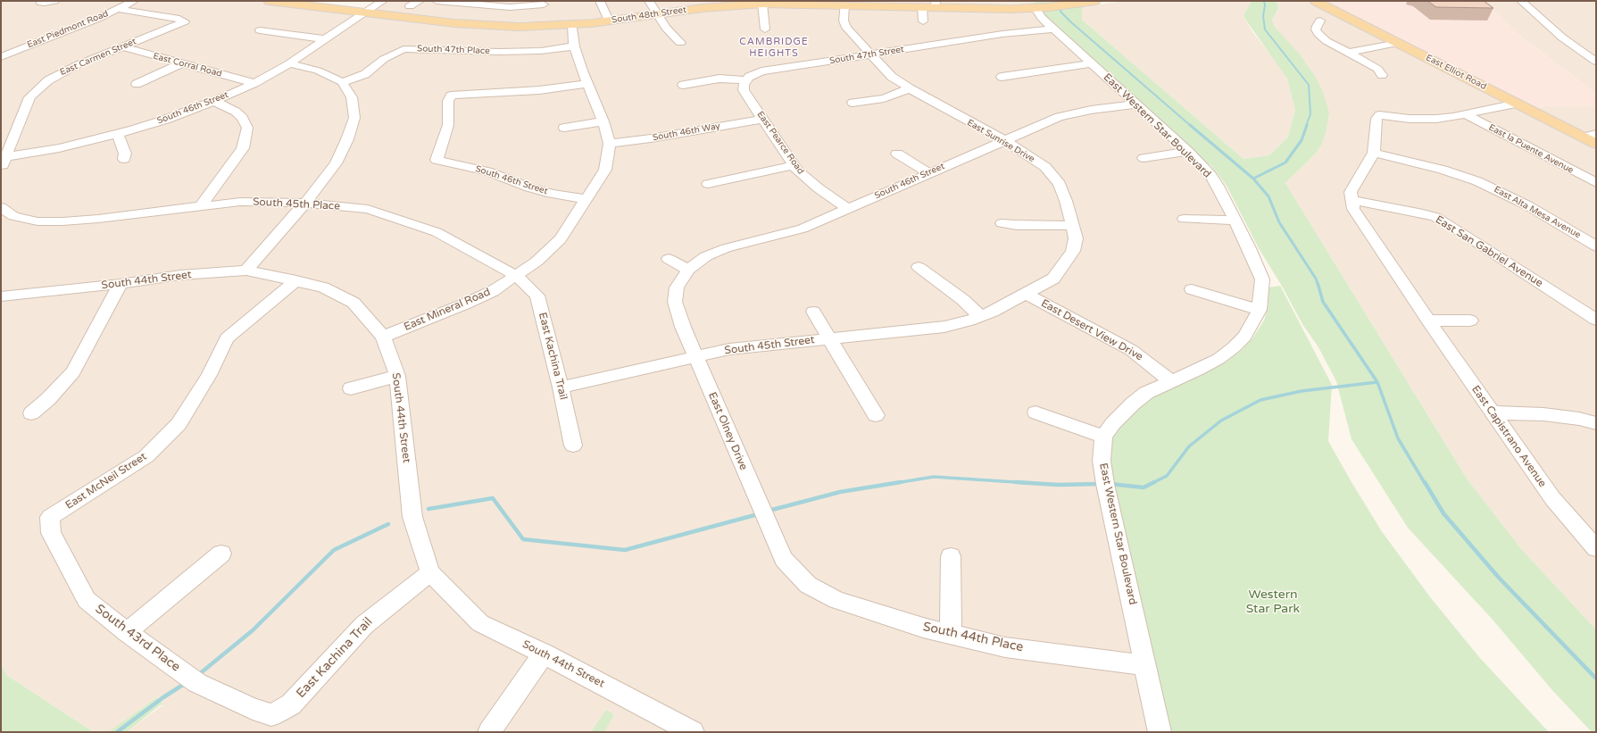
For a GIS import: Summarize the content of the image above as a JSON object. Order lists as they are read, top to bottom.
{
  "streets": {
    "main road": ["South 48th Street", "East Elliot Road"],
    "street": [
      "East Piedmont Road",
      "South 47th Place",
      "South 47th Street",
      "East Carmen Street",
      "East Corral Road",
      "South 46th Street",
      "East Western Star Boulevard",
      "South 46th Way",
      "East Sunrise Drive",
      "East Pearce Road",
      "East la Puente Avenue",
      "South 45th Place",
      "East Alta Mesa Avenue",
      "East San Gabriel Avenue",
      "South 44th Street",
      "East Mineral Road",
      "East Desert View Drive",
      "South 45th Street",
      "East Kachina Trail",
      "East Olney Drive",
      "East Capistrano Avenue",
      "East McNeil Street",
      "South 44th Place",
      "South 43rd Place"
    ]
  },
  "crossings": [
    ["South 48th Street", "South 46th Street"],
    ["South 48th Street", "East Western Star Boulevard"],
    ["South 48th Street", "East Sunrise Drive"],
    ["South 48th Street", "East Mineral Road"],
    ["East Piedmont Road", "East Carmen Street"],
    ["South 47th Place", "East Mineral Road"],
    ["South 47th Street", "East Western Star Boulevard"],
    ["South 47th Street", "East Sunrise Drive"],
    ["South 47th Street", "East Pearce Road"],
    ["East Carmen Street", "East Corral Road"],
    ["East Carmen Street", "South 46th Street"],
    ["East Corral Road", "South 46th Street"],
    ["South 46th Street", "East Western Star Boulevard"],
    ["South 46th Street", "East Sunrise Drive"],
    ["South 46th Street", "East Pearce Road"],
    ["South 46th Street", "East Mineral Road"],
    ["South 46th Street", "East Olney Drive"],
    ["East Western Star Boulevard", "East Desert View Drive"],
    ["East Western Star Boulevard", "South 44th Place"],
    ["South 46th Way", "East Pearce Road"],
    ["South 46th Way", "East Mineral Road"],
    ["East Sunrise Drive", "East Desert View Drive"],
    ["East Sunrise Drive", "South 45th Street"],
    ["South 45th Place", "East Mineral Road"],
    ["South 45th Place", "East Kachina Trail"],
    ["East San Gabriel Avenue", "East Capistrano Avenue"],
    ["South 44th Street", "East Mineral Road"],
    ["South 44th Street", "East Kachina Trail"],
    ["South 44th Street", "East McNeil Street"],
    ["East Mineral Road", "East Kachina Trail"],
    ["South 45th Street", "East Kachina Trail"],
    ["South 45th Street", "East Olney Drive"],
    ["East Kachina Trail", "South 43rd Place"],
    ["East Olney Drive", "South 44th Place"],
    ["East McNeil Street", "South 43rd Place"]
  ],
  "districts": ["CAMBRIDGE HEIGHTS"],
  "parks": ["Western Star Park"]
}
